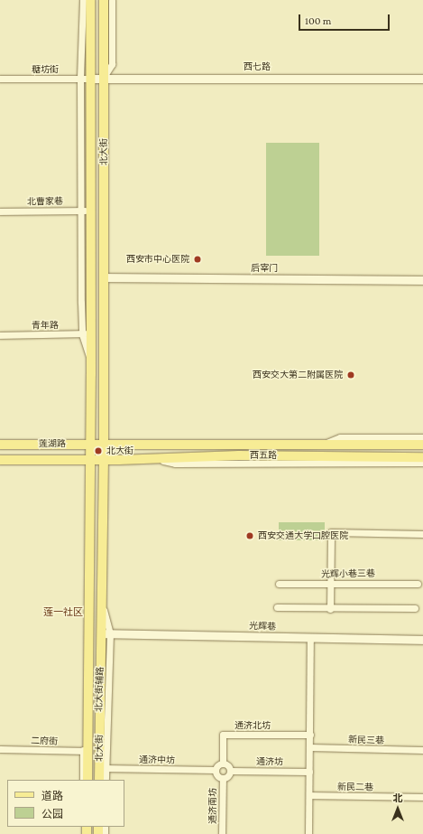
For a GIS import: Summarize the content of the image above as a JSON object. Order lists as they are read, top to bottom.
{
  "streets": {
    "main road": ["北大街", "莲湖路", "西五路"],
    "street": [
      "西七路",
      "糖坊街",
      "北曹家巷",
      "后宰门",
      "青年路",
      "光辉小巷三巷",
      "光辉巷",
      "通济北坊",
      "新民三巷",
      "二府街",
      "通济中坊",
      "通济坊",
      "新民二巷",
      "通济南坊"
    ]
  },
  "crossings": [
    ["西七路", "糖坊街"],
    ["西七路", "北大街"],
    ["糖坊街", "北大街"],
    ["北大街", "北曹家巷"],
    ["北大街", "后宰门"],
    ["北大街", "青年路"],
    ["北大街", "莲湖路"],
    ["北大街", "西五路"],
    ["北大街", "光辉巷"],
    ["北大街", "二府街"],
    ["北大街", "通济中坊"],
    ["莲湖路", "西五路"],
    ["通济北坊", "通济中坊"],
    ["通济北坊", "通济坊"],
    ["通济北坊", "通济南坊"],
    ["通济中坊", "通济坊"],
    ["通济中坊", "通济南坊"],
    ["通济坊", "通济南坊"]
  ],
  "districts": ["莲一社区"],
  "places": [
    "西安市中心医院",
    "西安交大第二附属医院",
    "北大街",
    "西安交通大学口腔医院"
  ],
  "legend": ["道路", "公园"],
  "scale_bar": "100 m",
  "north": "top"
}
